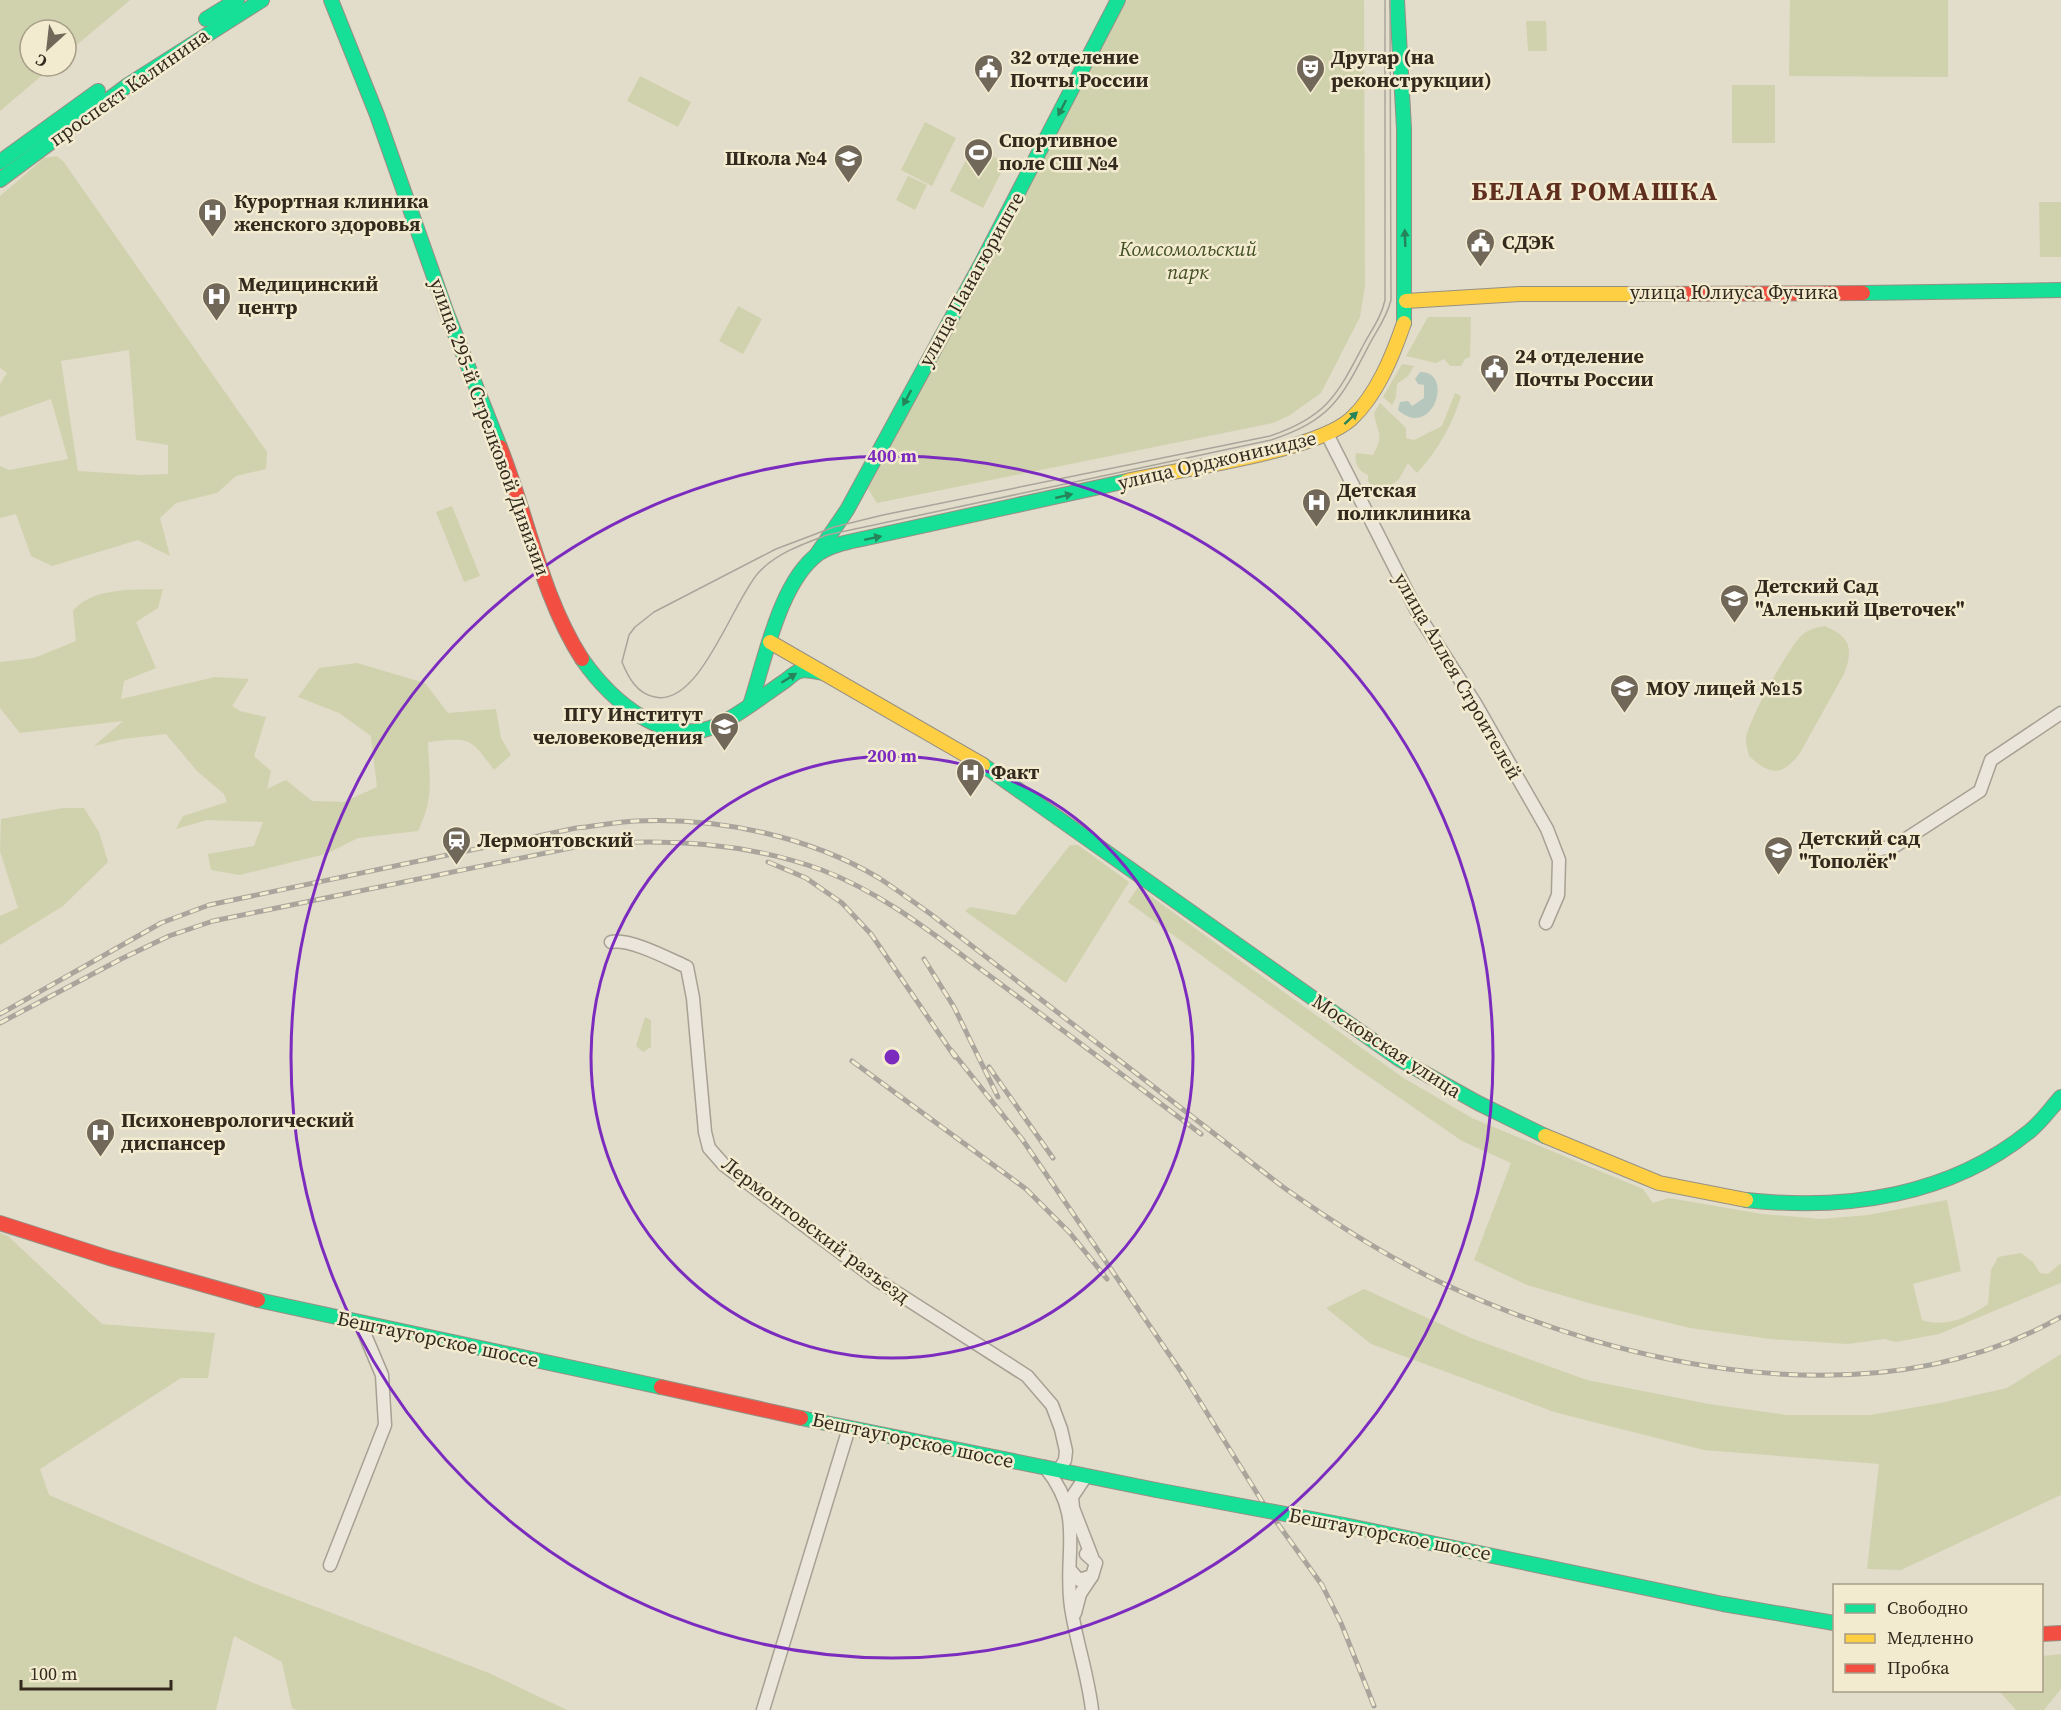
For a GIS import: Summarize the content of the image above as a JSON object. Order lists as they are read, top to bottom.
{
  "streets": {
    "street": [
      "проспект Калинина",
      "улица Панагюриште",
      "улица Юлиуса Фучика",
      "улица 295-й Стрелковой Дивизии",
      "улица Орджоникидзе",
      "улица Аллея Строителей",
      "Московская улица",
      "Лермонтовский разъезд",
      "Бештаугорское шоссе"
    ]
  },
  "crossings": [
    ["улица Панагюриште", "улица Орджоникидзе"],
    ["улица Юлиуса Фучика", "улица Орджоникидзе"],
    ["улица 295-й Стрелковой Дивизии", "Московская улица"],
    ["улица Орджоникидзе", "улица Аллея Строителей"],
    ["Лермонтовский разъезд", "Бештаугорское шоссе"]
  ],
  "one_way": ["улица Панагюриште", "улица Орджоникидзе"],
  "districts": ["БЕЛАЯ РОМАШКА"],
  "parks": ["Комсомольский парк"],
  "places": {
    "public building": ["32 отделение Почты России", "СДЭК", "24 отделение Почты России"],
    "theatre": ["Другар (на реконструкции)"],
    "sports": ["Спортивное поле СШ №4"],
    "school or university": [
      "Школа №4",
      "Детский Сад \"Аленький Цветочек\"",
      "МОУ лицей №15",
      "ПГУ Институт человековедения",
      "Детский сад \"Тополёк\""
    ],
    "hospital": [
      "Курортная клиника женского здоровья",
      "Медицинский центр",
      "Детская поликлиника",
      "Факт",
      "Психоневрологический диспансер"
    ],
    "station": ["Лермонтовский"]
  },
  "legend": ["Свободно", "Медленно", "Пробка"],
  "scale_bar": "100 m",
  "north": "bottom left",
  "rings": ["400 m", "200 m"]
}
